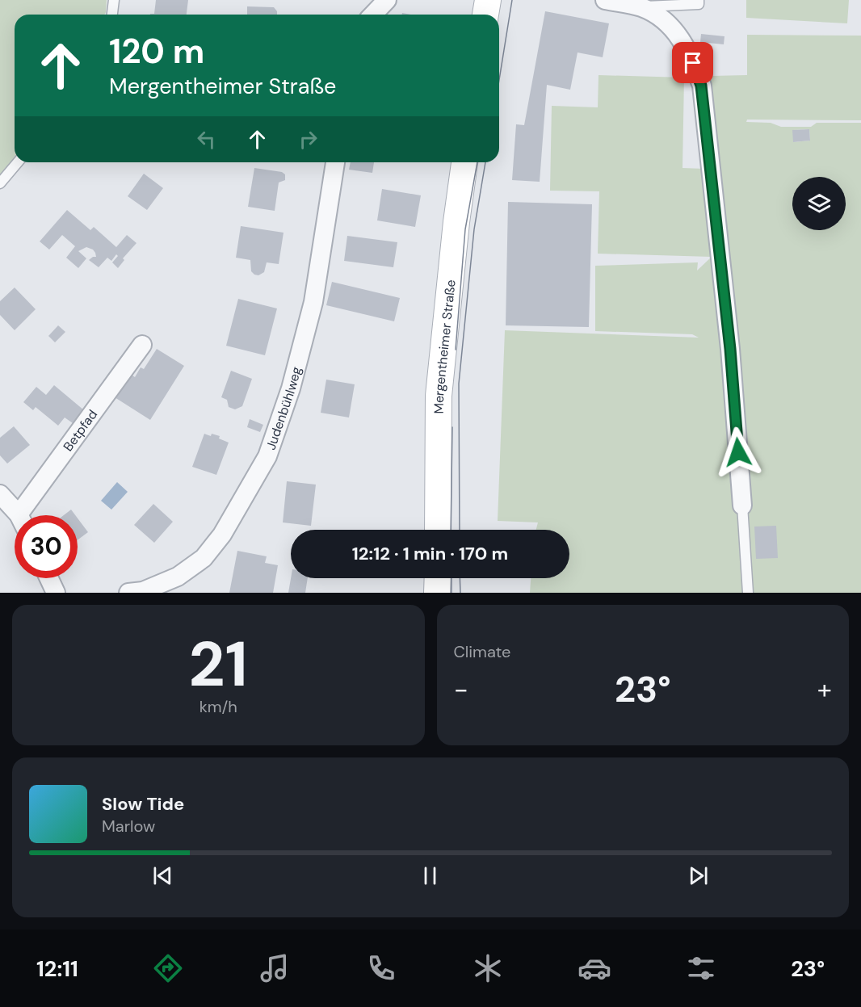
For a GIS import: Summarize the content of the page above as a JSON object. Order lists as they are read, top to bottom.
{
  "streets": {
    "main road": ["Mergentheimer Straße"],
    "street": ["Judenbühlweg", "Betpfad"]
  },
  "page": {
    "turn": ["120 m", "Mergentheimer Straße"],
    "limit": "30",
    "trip": "12:12 · 1 min · 170 m",
    "tile": [
      ["21", "km/h"],
      "Climate"
    ],
    "heat": ["−", "23°", "+"],
    "song": ["Slow Tide", "Marlow"],
    "tabs": ["12:11", "23°"]
  }
}
